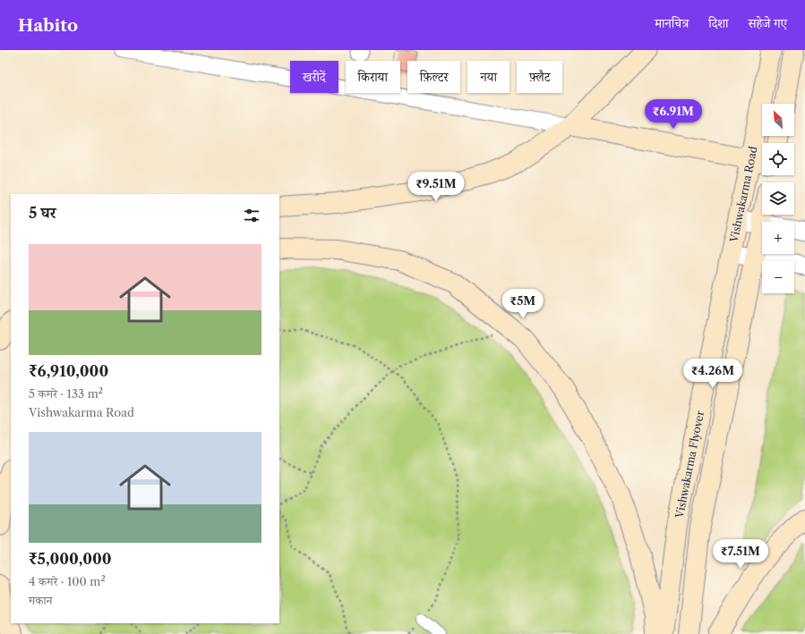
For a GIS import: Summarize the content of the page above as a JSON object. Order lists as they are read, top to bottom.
{
  "streets": {
    "main road": ["Vishwakarma Road", "Vishwakarma Flyover"]
  },
  "crossings": [
    ["Vishwakarma Road", "Vishwakarma Flyover"]
  ],
  "north": "top left",
  "page": {
    "header": "Habito",
    "nav": ["मानचित्र", "दिशा", "सहेजे गए"],
    "chip": [
      "खरीदें",
      "किराया",
      "फ़िल्टर",
      "नया",
      "फ़्लैट"
    ],
    "price": [
      "₹6.91M",
      "₹9.51M",
      "₹5M",
      "₹4.26M",
      "₹7.51M"
    ],
    "map_buttons": ["+", "−"],
    "heading": "5 घर",
    "list": [
      {
        "name": "₹6,910,000",
        "note": "5 कमरे · 133 m² · Vishwakarma Road"
      },
      {
        "name": "₹5,000,000",
        "note": "4 कमरे · 100 m² · मकान"
      }
    ]
  }
}
